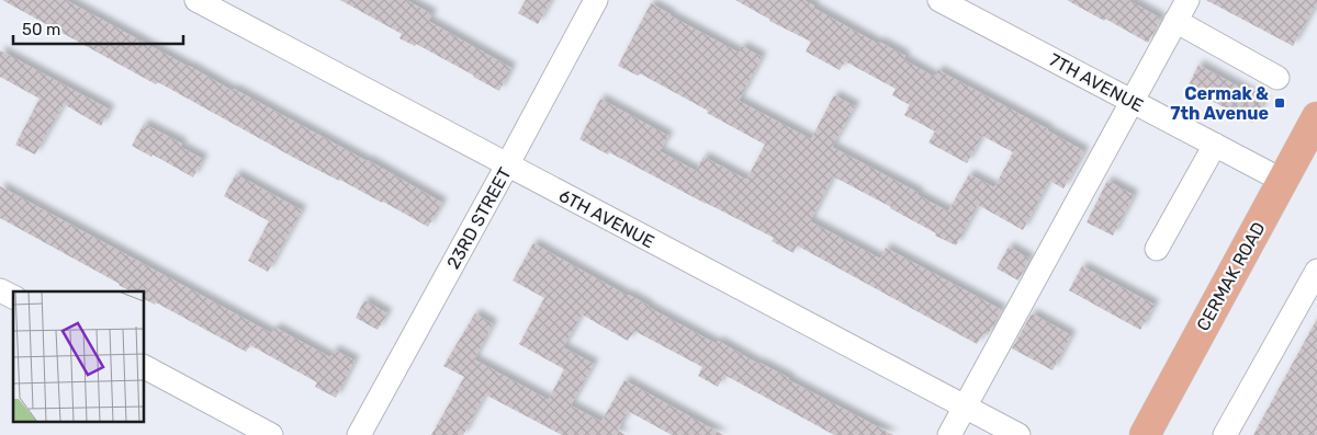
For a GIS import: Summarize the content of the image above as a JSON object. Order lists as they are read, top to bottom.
{
  "streets": {
    "main road": ["CERMAK ROAD"],
    "street": ["7TH AVENUE", "23RD STREET", "6TH AVENUE"]
  },
  "crossings": [
    ["7TH AVENUE", "CERMAK ROAD"],
    ["23RD STREET", "6TH AVENUE"]
  ],
  "places": {
    "transit": ["Cermak & 7th Avenue"]
  },
  "scale_bar": "50 m"
}
